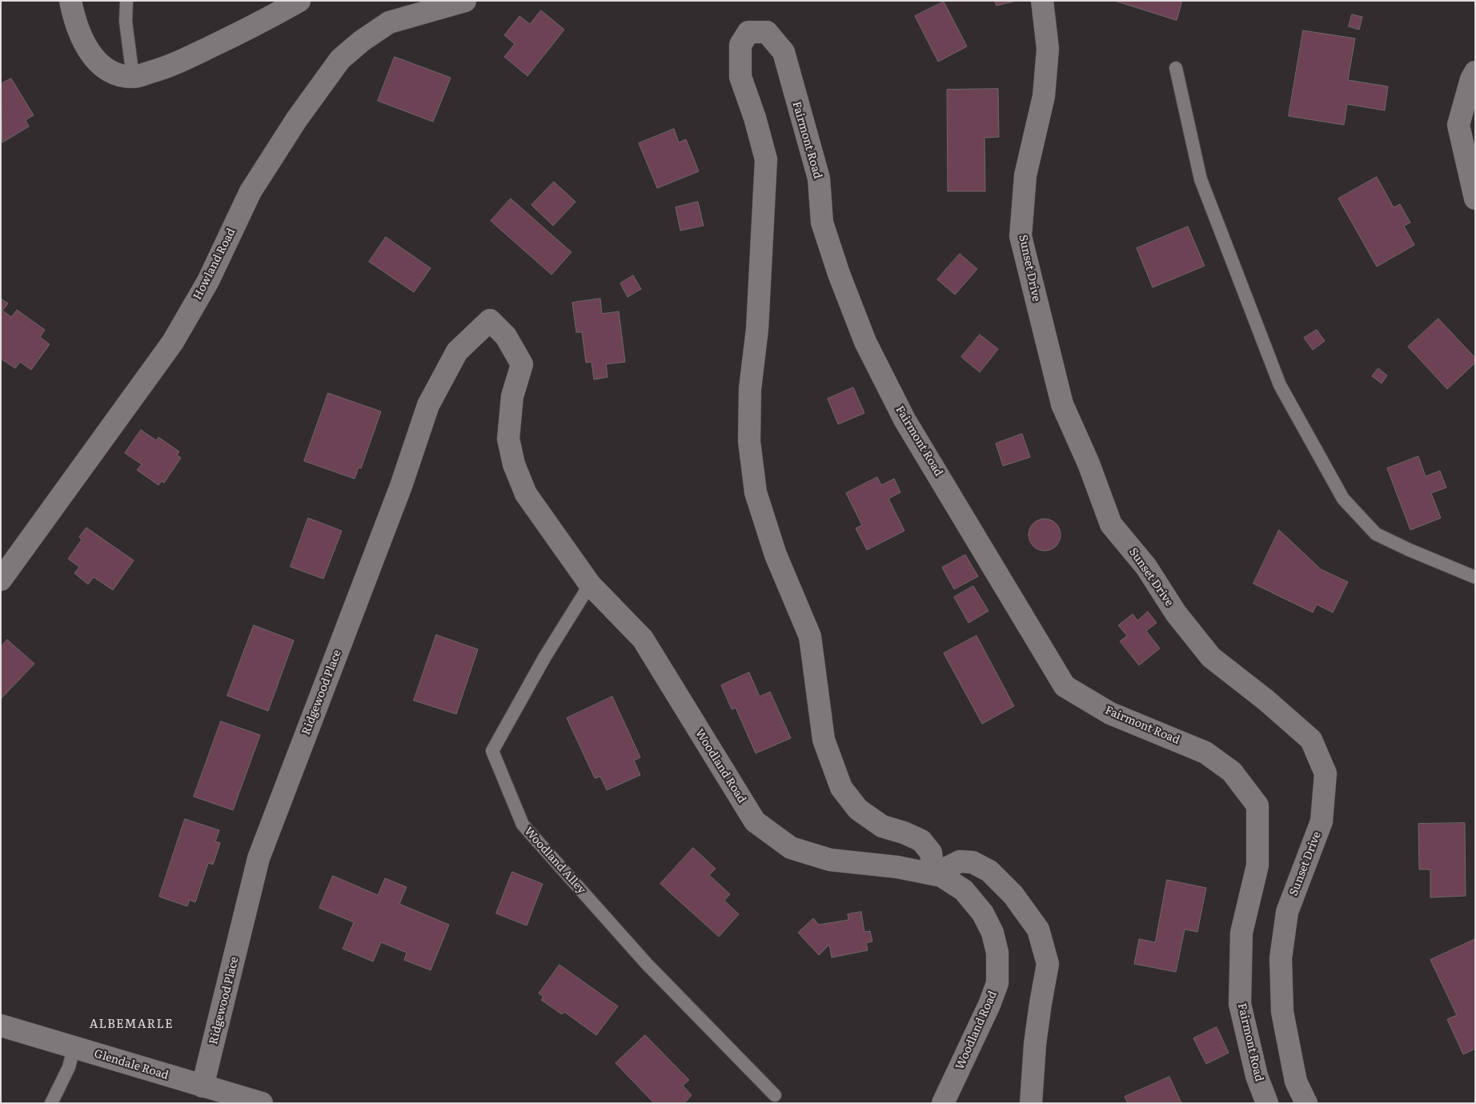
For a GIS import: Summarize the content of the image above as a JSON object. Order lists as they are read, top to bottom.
{
  "streets": {
    "street": [
      "Fairmont Road",
      "Howland Road",
      "Sunset Drive",
      "Ridgewood Place",
      "Woodland Road",
      "Glendale Road"
    ],
    "lane": ["Woodland Alley"]
  },
  "crossings": [
    ["Fairmont Road", "Woodland Road"],
    ["Ridgewood Place", "Woodland Road"],
    ["Ridgewood Place", "Glendale Road"],
    ["Woodland Road", "Woodland Alley"]
  ],
  "districts": ["ALBEMARLE"]
}
